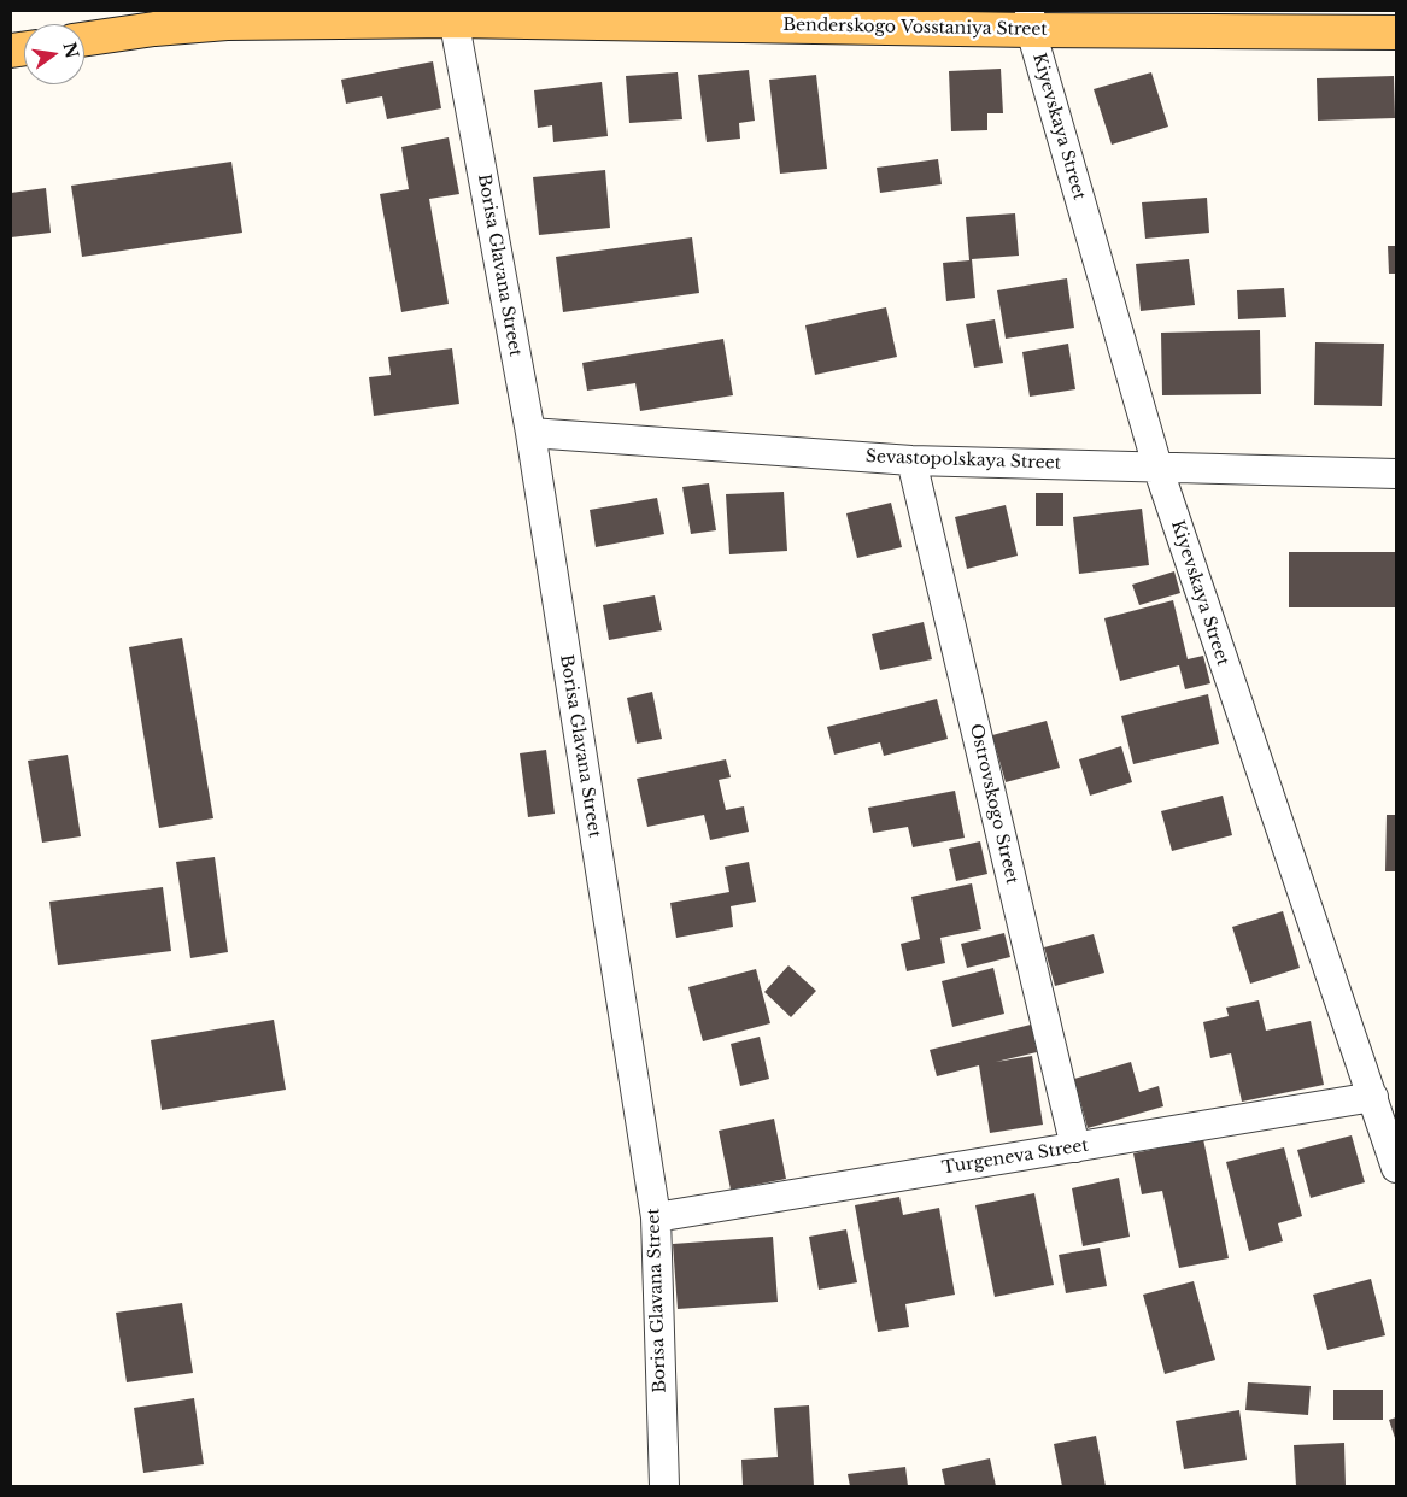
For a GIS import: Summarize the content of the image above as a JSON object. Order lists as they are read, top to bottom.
{
  "streets": {
    "main road": ["Benderskogo Vosstaniya Street"],
    "street": [
      "Kiyevskaya Street",
      "Borisa Glavana Street",
      "Sevastopolskaya Street",
      "Ostrovskogo Street",
      "Turgeneva Street"
    ]
  },
  "crossings": [
    ["Benderskogo Vosstaniya Street", "Kiyevskaya Street"],
    ["Benderskogo Vosstaniya Street", "Borisa Glavana Street"],
    ["Kiyevskaya Street", "Sevastopolskaya Street"],
    ["Kiyevskaya Street", "Turgeneva Street"],
    ["Borisa Glavana Street", "Sevastopolskaya Street"],
    ["Borisa Glavana Street", "Turgeneva Street"],
    ["Sevastopolskaya Street", "Ostrovskogo Street"],
    ["Ostrovskogo Street", "Turgeneva Street"]
  ],
  "north": "right"
}
